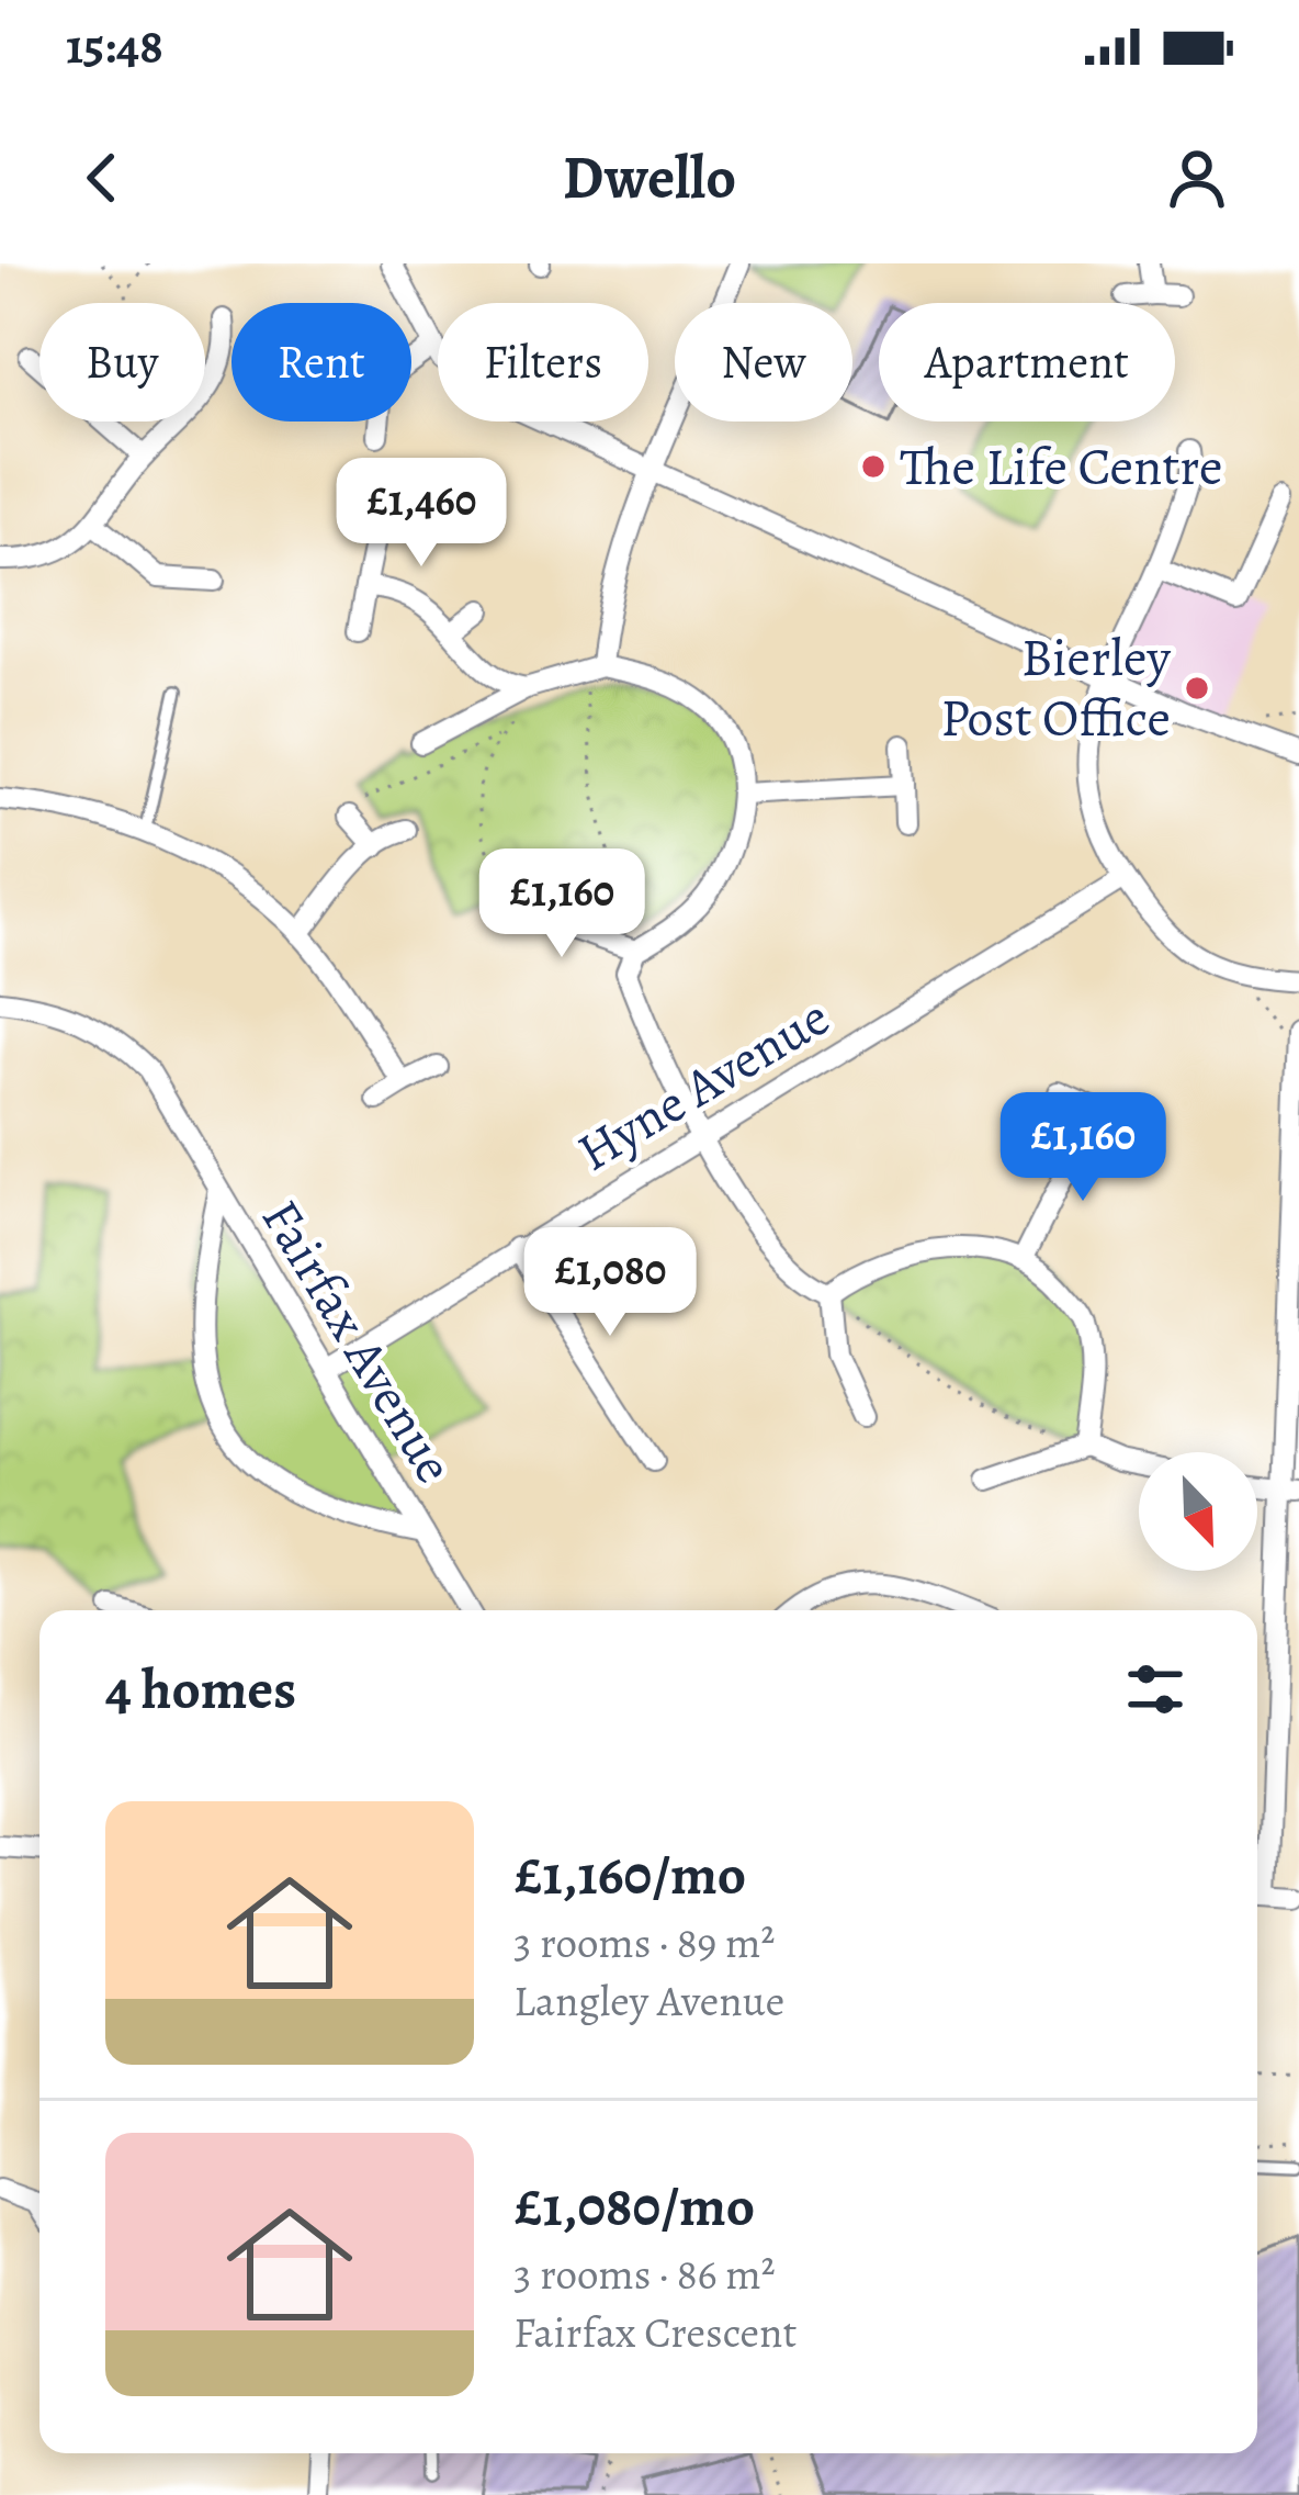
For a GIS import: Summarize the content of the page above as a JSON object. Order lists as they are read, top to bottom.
{
  "streets": {
    "street": ["Hyne Avenue", "Fairfax Avenue"]
  },
  "crossings": [
    ["Hyne Avenue", "Fairfax Avenue"]
  ],
  "places": ["The Life Centre", "Bierley Post Office"],
  "north": "bottom right",
  "page": {
    "status": "15:48",
    "header": "Dwello",
    "chip": [
      "Buy",
      "Rent",
      "Filters",
      "New",
      "Apartment"
    ],
    "price": [
      "£1,460",
      "£1,160",
      "£1,160",
      "£1,080"
    ],
    "heading": "4 homes",
    "list": [
      {
        "name": "£1,160/mo",
        "note": "3 rooms · 89 m² · Langley Avenue"
      },
      {
        "name": "£1,080/mo",
        "note": "3 rooms · 86 m² · Fairfax Crescent"
      }
    ]
  }
}
